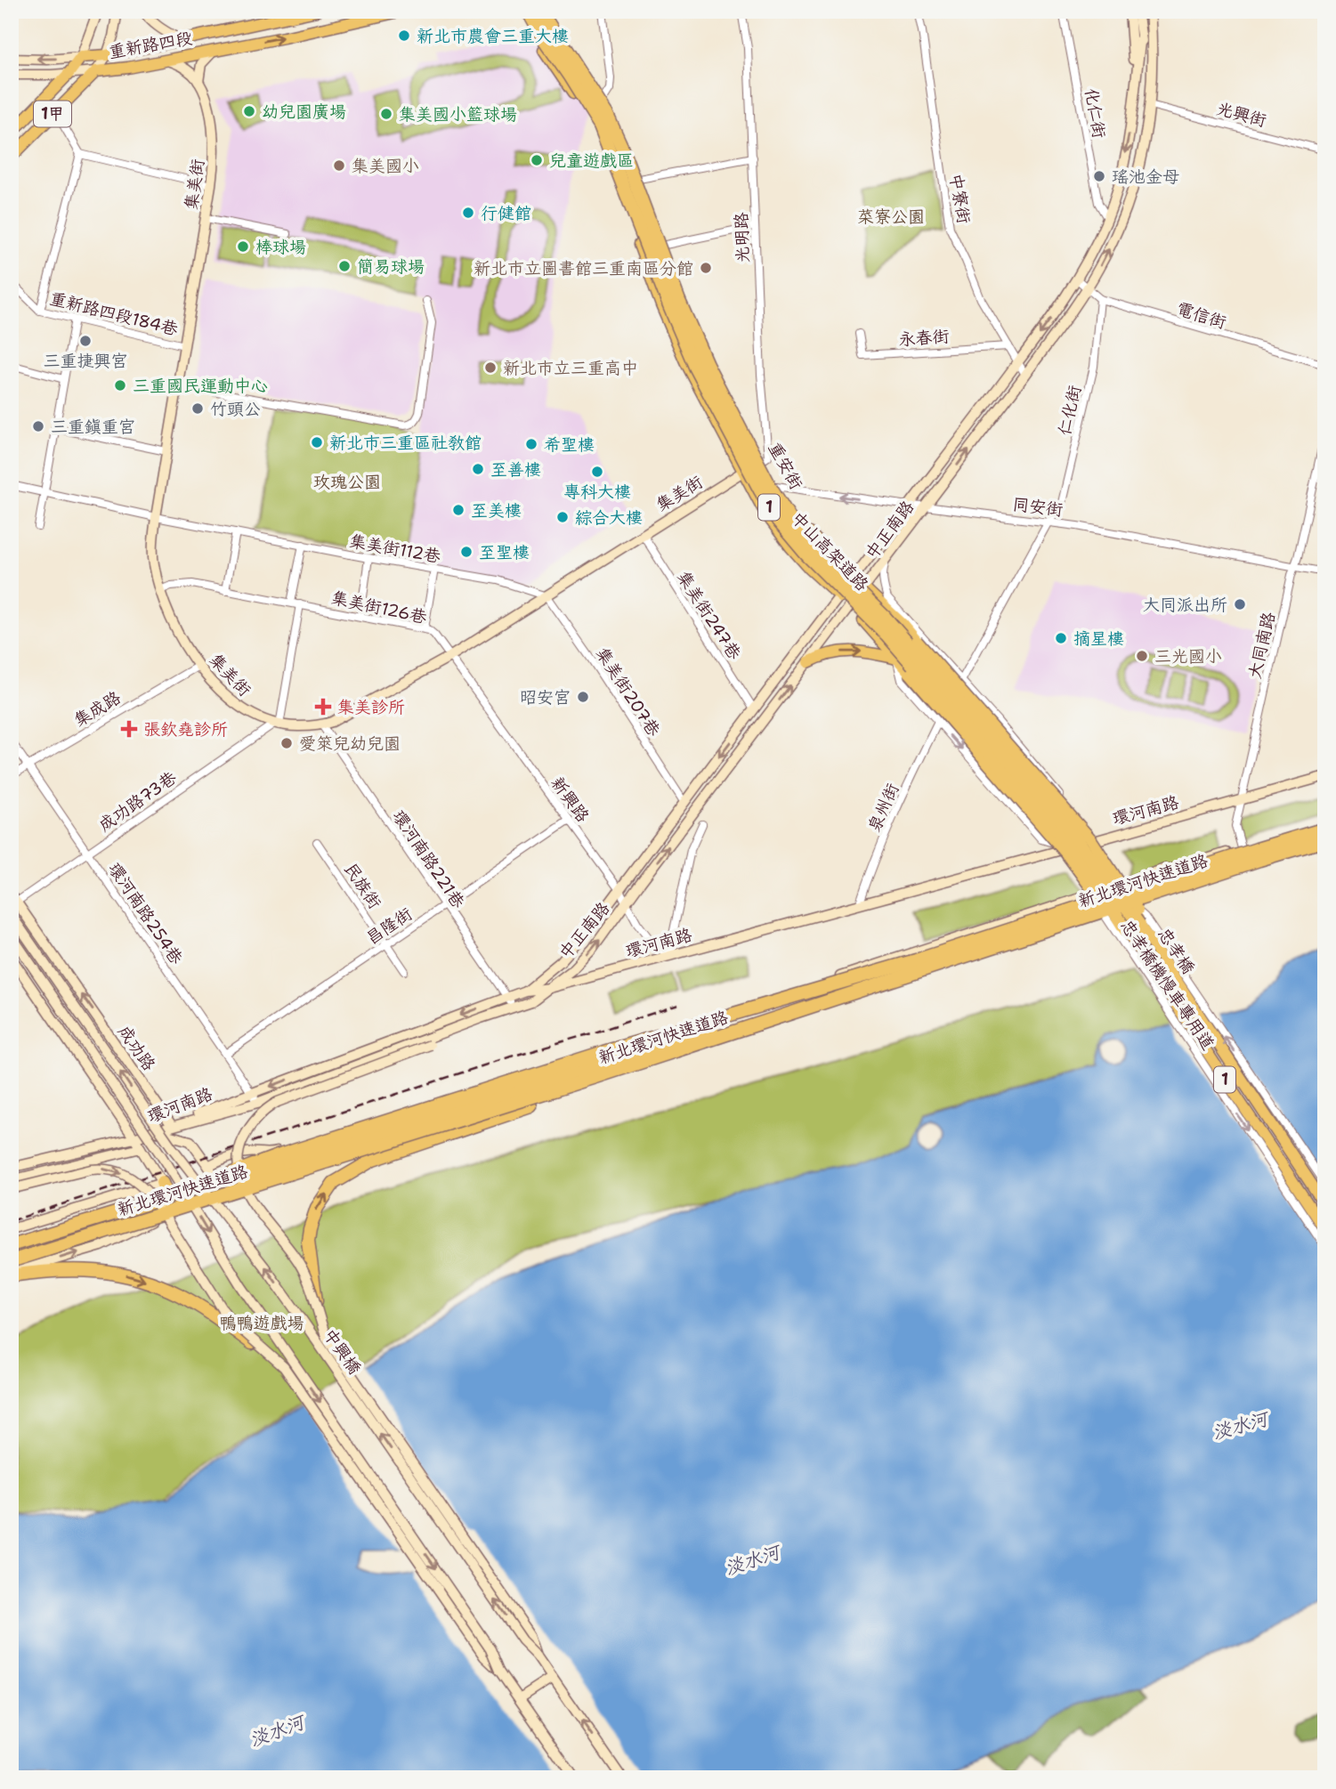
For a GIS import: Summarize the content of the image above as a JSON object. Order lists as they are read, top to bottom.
{
  "streets": {
    "highway": ["1", "中山高架道路", "新北環河快速道路"],
    "main road": [
      "重新路四段",
      "1甲",
      "重安街",
      "忠孝橋"
    ],
    "street": [
      "化仁街",
      "光興街",
      "集美街",
      "中寮街",
      "光明路",
      "重新路四段184巷",
      "電信街",
      "永春街",
      "仁化街",
      "同安街",
      "中正南路",
      "集美街112巷",
      "集美街126巷",
      "集美街247巷",
      "大同南路",
      "集美街207巷",
      "集成路",
      "新興路",
      "成功路73巷",
      "泉州街",
      "環河南路",
      "環河南路221巷",
      "民族街",
      "環河南路254巷",
      "昌隆街",
      "忠孝橋機慢車專用道",
      "成功路",
      "中興橋"
    ]
  },
  "crossings": [
    ["重新路四段", "1甲"],
    ["化仁街", "中正南路"],
    ["光興街", "中正南路"],
    ["集美街", "光明路"],
    ["集美街", "重新路四段184巷"],
    ["集美街", "重安街"],
    ["集美街", "集美街112巷"],
    ["集美街", "集美街126巷"],
    ["集美街", "集美街247巷"],
    ["集美街", "集美街207巷"],
    ["集美街", "集成路"],
    ["集美街", "新興路"],
    ["集美街", "成功路73巷"],
    ["集美街", "環河南路221巷"],
    ["中寮街", "永春街"],
    ["中寮街", "中正南路"],
    ["光明路", "重安街"],
    ["電信街", "仁化街"],
    ["電信街", "中正南路"],
    ["仁化街", "同安街"],
    ["重安街", "同安街"],
    ["重安街", "中正南路"],
    ["重安街", "泉州街"],
    ["重安街", "環河南路"],
    ["重安街", "忠孝橋"],
    ["同安街", "中正南路"],
    ["同安街", "大同南路"],
    ["中正南路", "集美街247巷"],
    ["中正南路", "集美街207巷"],
    ["中正南路", "新興路"],
    ["中正南路", "環河南路"],
    ["中正南路", "環河南路221巷"],
    ["集美街112巷", "集美街207巷"],
    ["中山高架道路", "忠孝橋"],
    ["集美街126巷", "新興路"],
    ["大同南路", "環河南路"],
    ["集成路", "環河南路254巷"],
    ["新興路", "環河南路"],
    ["新興路", "昌隆街"],
    ["成功路73巷", "環河南路254巷"],
    ["成功路73巷", "成功路"],
    ["泉州街", "環河南路"],
    ["環河南路", "環河南路221巷"],
    ["環河南路", "環河南路254巷"],
    ["環河南路", "成功路"],
    ["環河南路221巷", "昌隆街"],
    ["民族街", "昌隆街"],
    ["環河南路254巷", "昌隆街"],
    ["忠孝橋", "忠孝橋機慢車專用道"]
  ],
  "water": ["淡水河"],
  "parks": ["菜寮公園", "玫瑰公園", "鴨鴨遊戲場"],
  "places": {
    "other": [
      "新北市農會三重大樓",
      "幼兒園廣場",
      "集美國小籃球場",
      "兒童遊戲區",
      "集美國小",
      "瑤池金母",
      "行健館",
      "棒球場",
      "簡易球場",
      "新北市立圖書館三重南區分館",
      "三重捷興宮",
      "新北市立三重高中",
      "三重國民運動中心",
      "竹頭公",
      "三重鎮重宮",
      "新北市三重區社教館",
      "希聖樓",
      "至善樓",
      "專科大樓",
      "至美樓",
      "綜合大樓",
      "至聖樓",
      "大同派出所",
      "摘星樓",
      "三光國小",
      "昭安宮",
      "愛箂兒幼兒園"
    ],
    "health": ["集美診所", "張欽堯診所"]
  }
}
